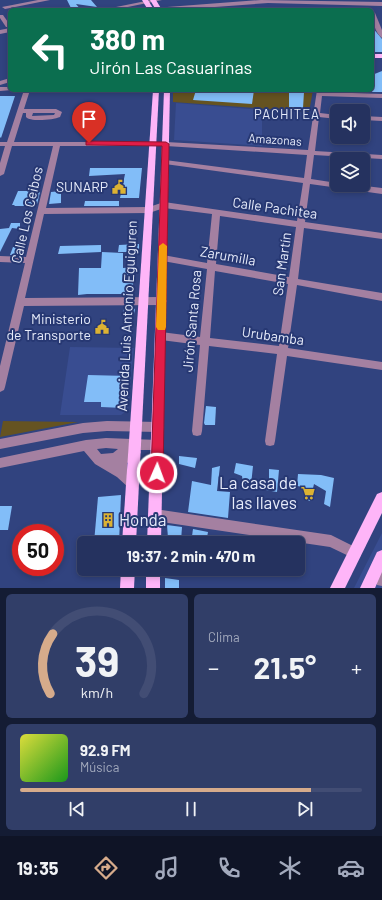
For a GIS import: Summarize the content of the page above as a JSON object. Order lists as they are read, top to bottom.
{
  "streets": {
    "main road": ["Avenida Luis Antonio Eguiguren"],
    "street": [
      "Amazonas",
      "Calle Pachitea",
      "Calle Los Ceibos",
      "Zarumilla",
      "San Martín",
      "Jirón Santa Rosa",
      "Urubamba"
    ]
  },
  "crossings": [
    ["Amazonas", "Calle Los Ceibos"],
    ["Amazonas", "San Martín"],
    ["Amazonas", "Avenida Luis Antonio Eguiguren"],
    ["Calle Pachitea", "San Martín"],
    ["Calle Pachitea", "Jirón Santa Rosa"],
    ["Zarumilla", "San Martín"],
    ["Zarumilla", "Jirón Santa Rosa"],
    ["San Martín", "Urubamba"],
    ["Jirón Santa Rosa", "Urubamba"]
  ],
  "districts": ["PACHITEA"],
  "places": {
    "public building": ["SUNARP", "Ministerio de Transporte"],
    "supermarket": ["La casa de las llaves"],
    "building": ["Honda"]
  },
  "page": {
    "turn": ["380 m", "Jirón Las Casuarinas"],
    "limit": "50",
    "trip": "19:37 · 2 min · 470 m",
    "tile": "Clima",
    "heat": ["−", "21.5°", "+"],
    "song": ["92.9 FM", "Música"],
    "tabs": "19:35",
    "gauge": ["39", "km/h"]
  }
}
